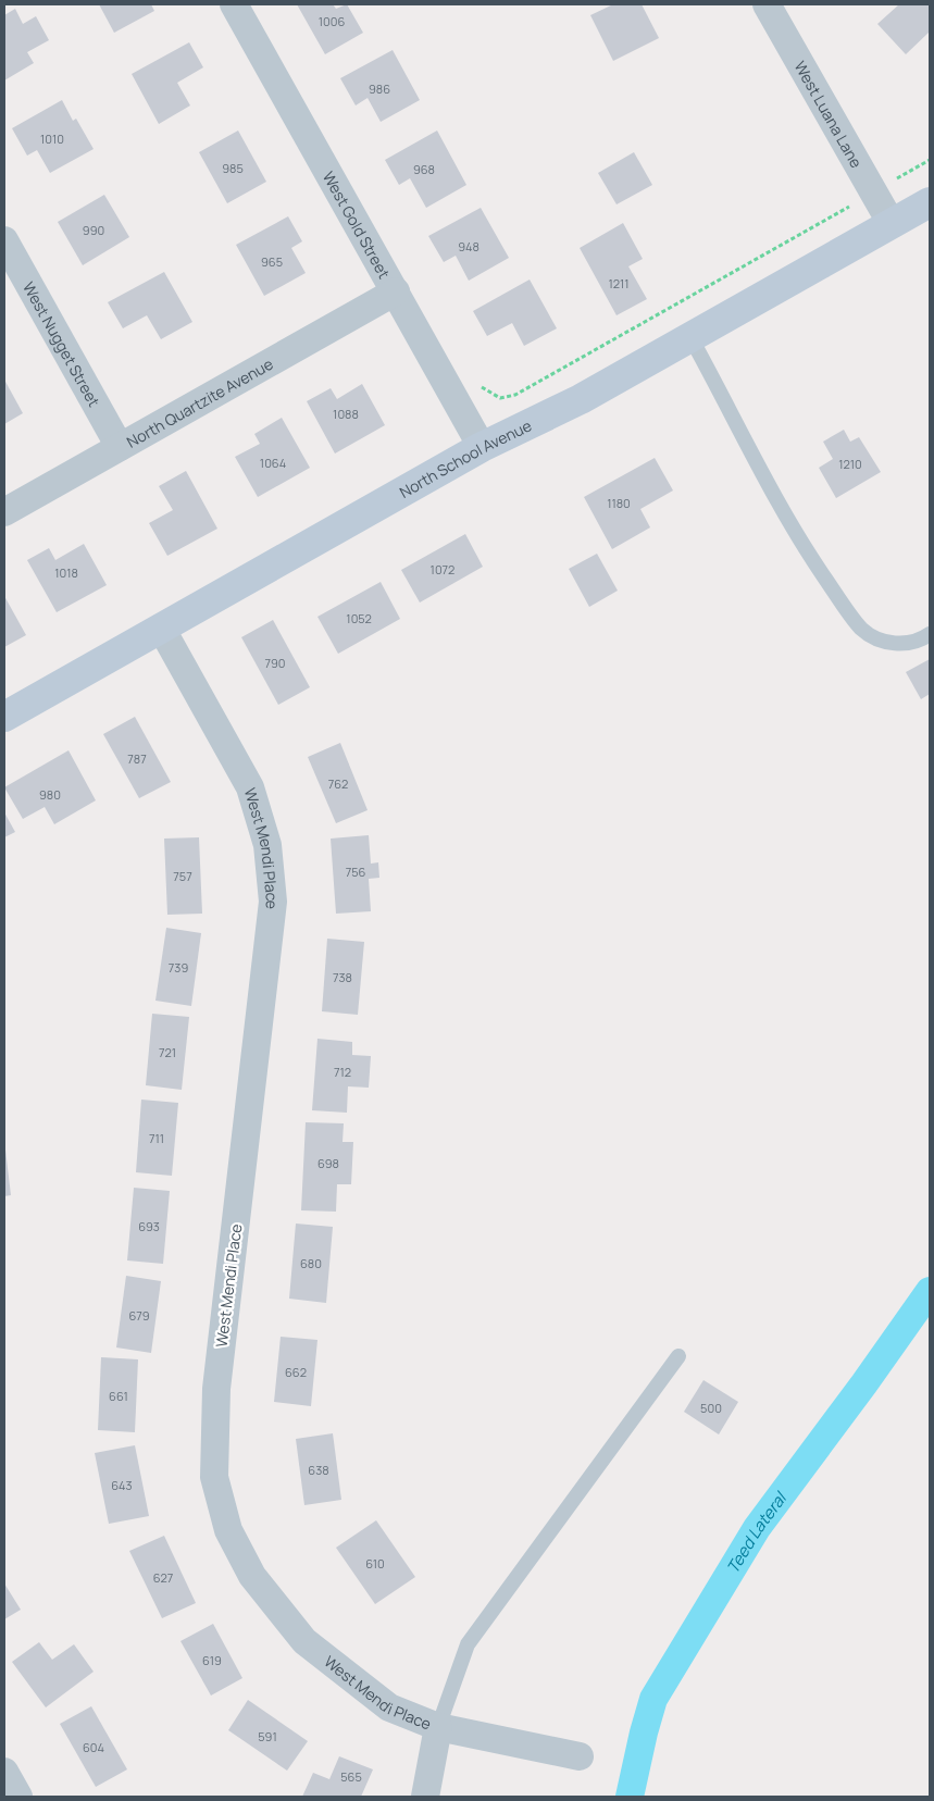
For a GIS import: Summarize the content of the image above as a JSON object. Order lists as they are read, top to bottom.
{
  "streets": {
    "street": [
      "West Luana Lane",
      "West Gold Street",
      "West Nugget Street",
      "North Quartzite Avenue",
      "North School Avenue",
      "West Mendi Place"
    ]
  },
  "crossings": [
    ["West Luana Lane", "North School Avenue"],
    ["West Gold Street", "North Quartzite Avenue"],
    ["West Gold Street", "North School Avenue"],
    ["West Nugget Street", "North Quartzite Avenue"],
    ["North School Avenue", "West Mendi Place"]
  ],
  "water": ["Teed Lateral"],
  "house_numbers": [
    "1006",
    "986",
    "1010",
    "985",
    "968",
    "990",
    "948",
    "965",
    "1211",
    "1088",
    "1064",
    "1210",
    "1180",
    "1072",
    "1018",
    "1052",
    "790",
    "787",
    "762",
    "980",
    "756",
    "757",
    "739",
    "738",
    "721",
    "712",
    "711",
    "698",
    "693",
    "680",
    "679",
    "662",
    "661",
    "500",
    "638",
    "643",
    "610",
    "627",
    "619",
    "591",
    "604",
    "565"
  ]
}
